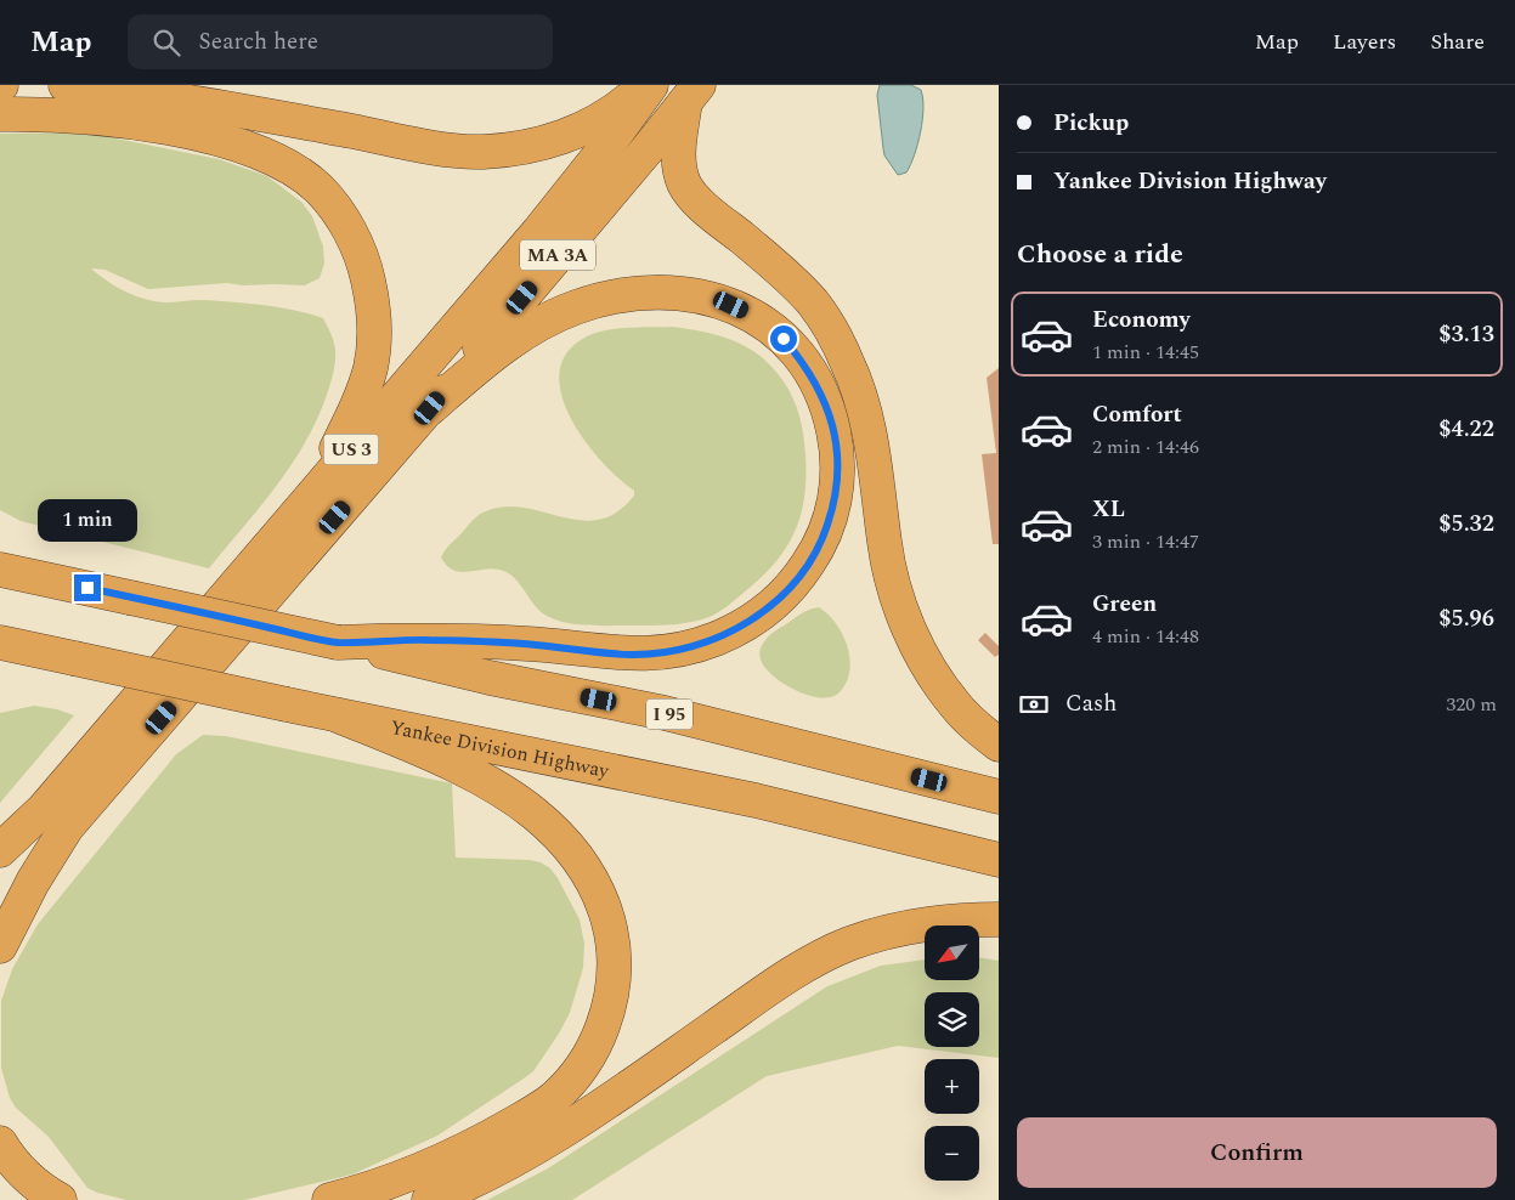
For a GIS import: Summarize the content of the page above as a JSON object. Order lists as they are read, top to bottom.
{
  "streets": {
    "highway": [
      "MA 3A",
      "US 3",
      "I 95",
      "Yankee Division Highway"
    ]
  },
  "crossings": [
    ["MA 3A", "US 3"]
  ],
  "north": "bottom left",
  "page": {
    "header": "Map",
    "search": "Search here",
    "nav": ["Map", "Layers", "Share"],
    "banner": ["Pickup", "Yankee Division Highway"],
    "heading": "Choose a ride",
    "list": [
      {
        "name": "Economy",
        "note": "1 min · 14:45",
        "value": "$3.13"
      },
      {
        "name": "Comfort",
        "note": "2 min · 14:46",
        "value": "$4.22"
      },
      {
        "name": "XL",
        "note": "3 min · 14:47",
        "value": "$5.32"
      },
      {
        "name": "Green",
        "note": "4 min · 14:48",
        "value": "$5.96"
      }
    ],
    "bubble": "1 min",
    "pay": ["Cash", "320 m"],
    "map_buttons": ["+", "−"],
    "buttons": "Confirm"
  }
}
